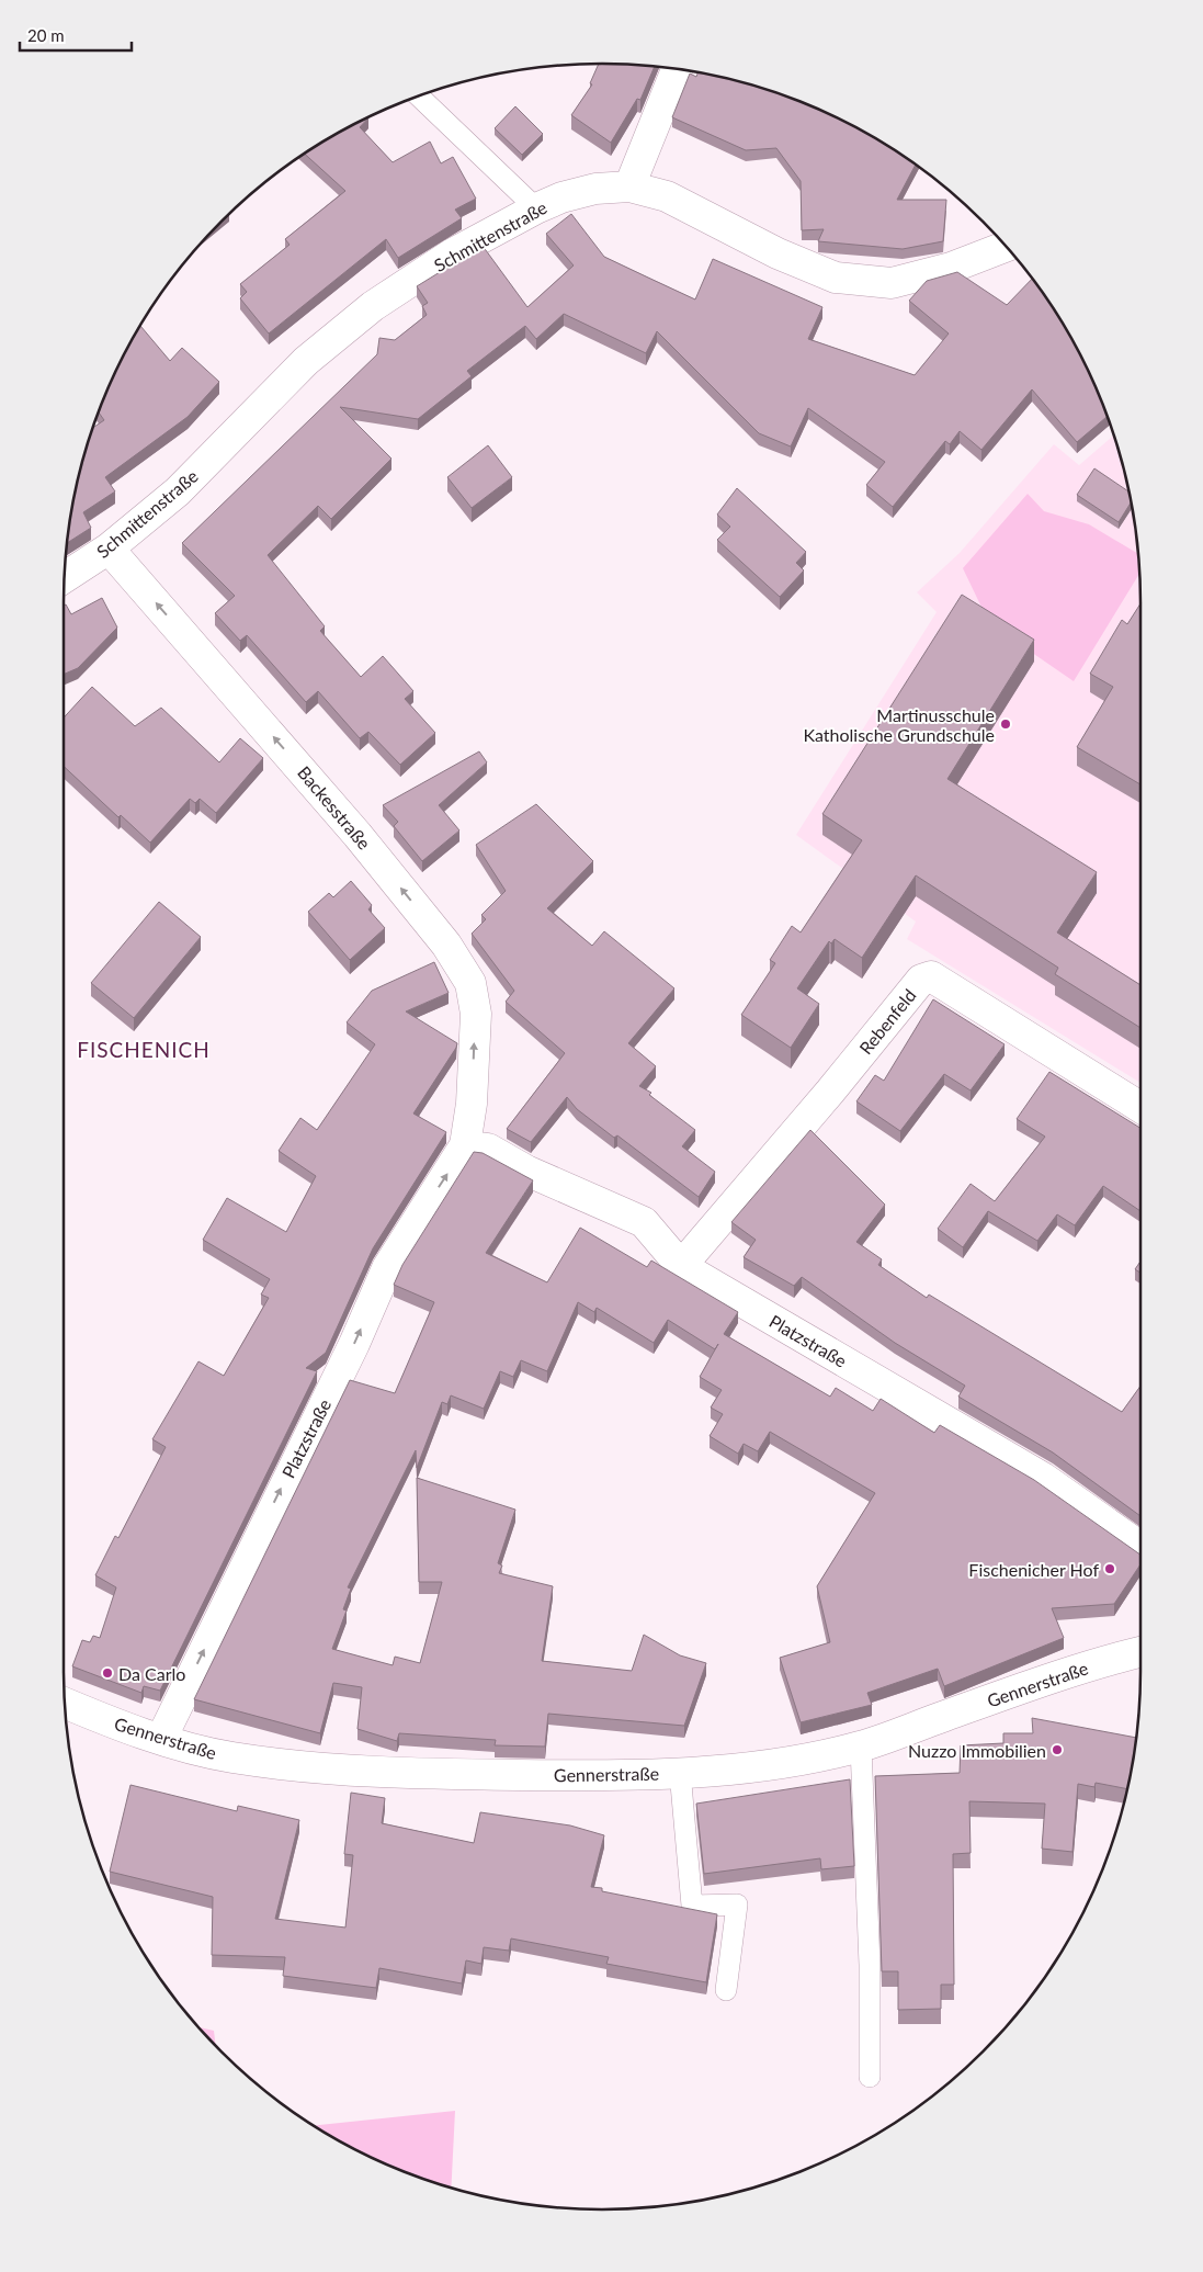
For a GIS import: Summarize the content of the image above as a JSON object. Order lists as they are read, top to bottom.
{
  "streets": {
    "street": [
      "Schmittenstraße",
      "Backesstraße",
      "Rebenfeld",
      "Platzstraße",
      "Gennerstraße"
    ]
  },
  "crossings": [
    ["Schmittenstraße", "Backesstraße"],
    ["Backesstraße", "Platzstraße"],
    ["Rebenfeld", "Platzstraße"],
    ["Platzstraße", "Gennerstraße"]
  ],
  "one_way": ["Backesstraße", "Platzstraße"],
  "districts": ["FISCHENICH"],
  "places": [
    "Martinusschule Katholische Grundschule",
    "Fischenicher Hof",
    "Da Carlo",
    "Nuzzo Immobilien"
  ],
  "scale_bar": "20 m"
}
